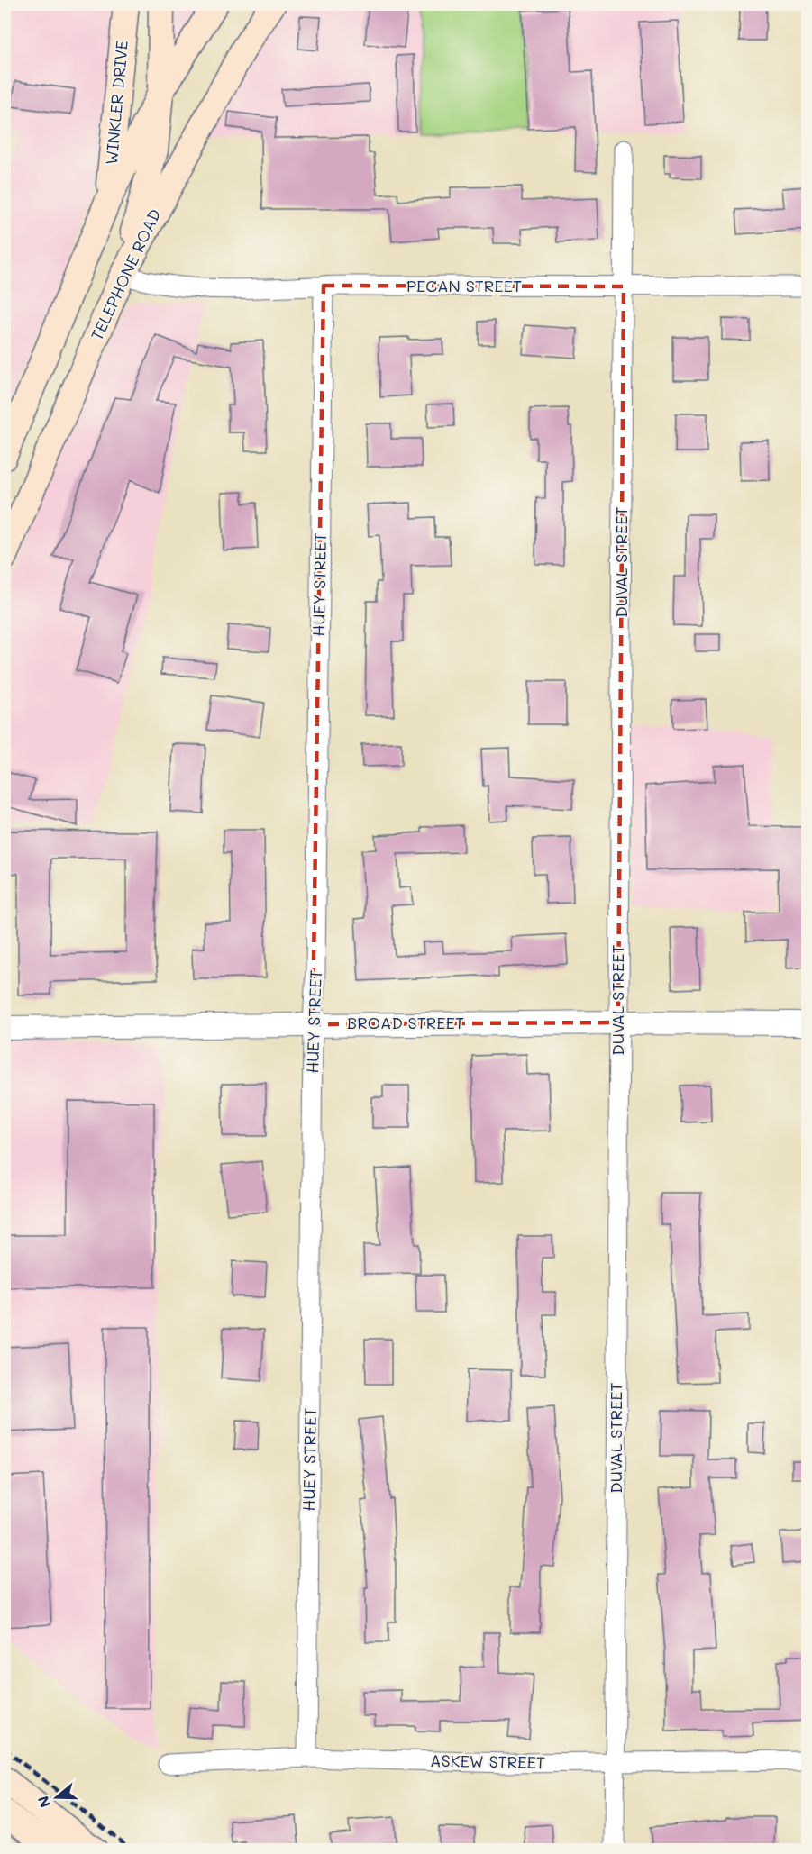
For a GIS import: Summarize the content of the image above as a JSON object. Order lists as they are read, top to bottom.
{
  "streets": {
    "main road": ["WINKLER DRIVE", "TELEPHONE ROAD"],
    "street": [
      "PECAN STREET",
      "DUVAL STREET",
      "HUEY STREET",
      "BROAD STREET",
      "ASKEW STREET"
    ]
  },
  "crossings": [
    ["TELEPHONE ROAD", "PECAN STREET"],
    ["PECAN STREET", "DUVAL STREET"],
    ["PECAN STREET", "HUEY STREET"],
    ["DUVAL STREET", "BROAD STREET"],
    ["DUVAL STREET", "ASKEW STREET"],
    ["HUEY STREET", "BROAD STREET"],
    ["HUEY STREET", "ASKEW STREET"]
  ],
  "north": "left"
}
